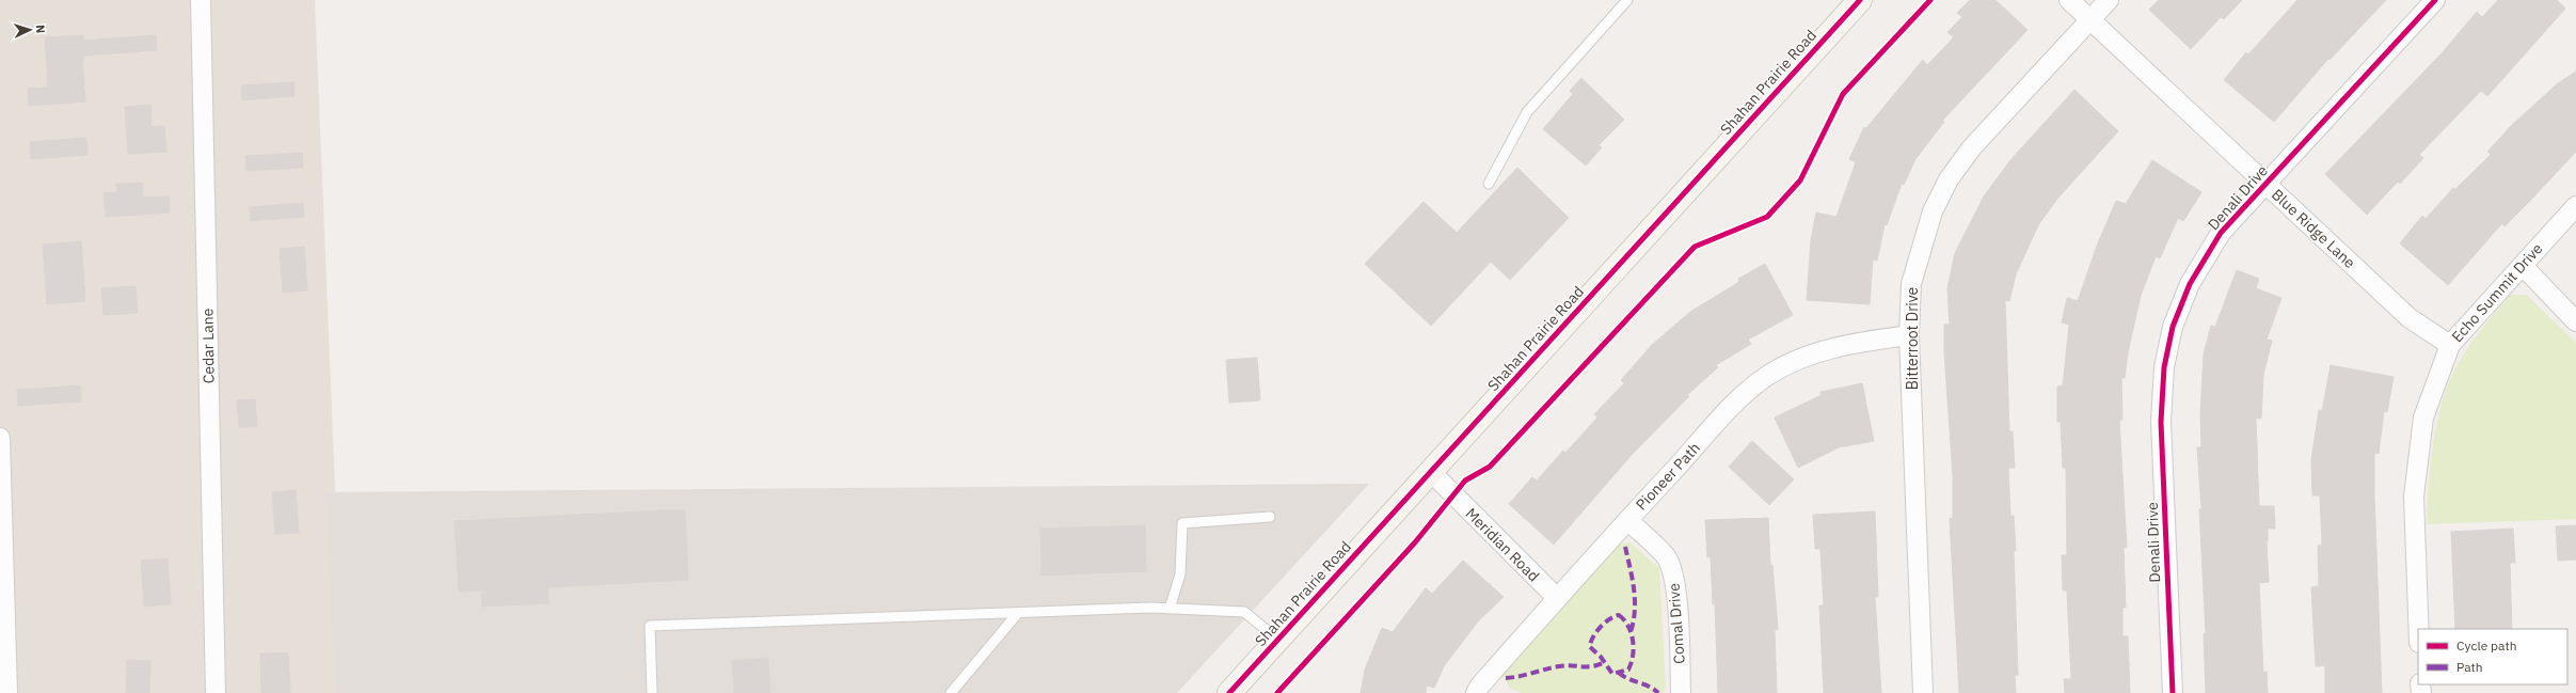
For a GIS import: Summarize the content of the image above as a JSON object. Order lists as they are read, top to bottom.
{
  "streets": {
    "street": [
      "Shahan Prairie Road",
      "Denali Drive",
      "Blue Ridge Lane",
      "Echo Summit Drive",
      "Bitterroot Drive",
      "Cedar Lane",
      "Pioneer Path",
      "Meridian Road",
      "Comal Drive"
    ]
  },
  "crossings": [
    ["Shahan Prairie Road", "Meridian Road"],
    ["Denali Drive", "Blue Ridge Lane"],
    ["Blue Ridge Lane", "Echo Summit Drive"],
    ["Blue Ridge Lane", "Bitterroot Drive"],
    ["Bitterroot Drive", "Pioneer Path"],
    ["Pioneer Path", "Meridian Road"],
    ["Pioneer Path", "Comal Drive"]
  ],
  "legend": ["Cycle path", "Path"],
  "north": "right"
}
